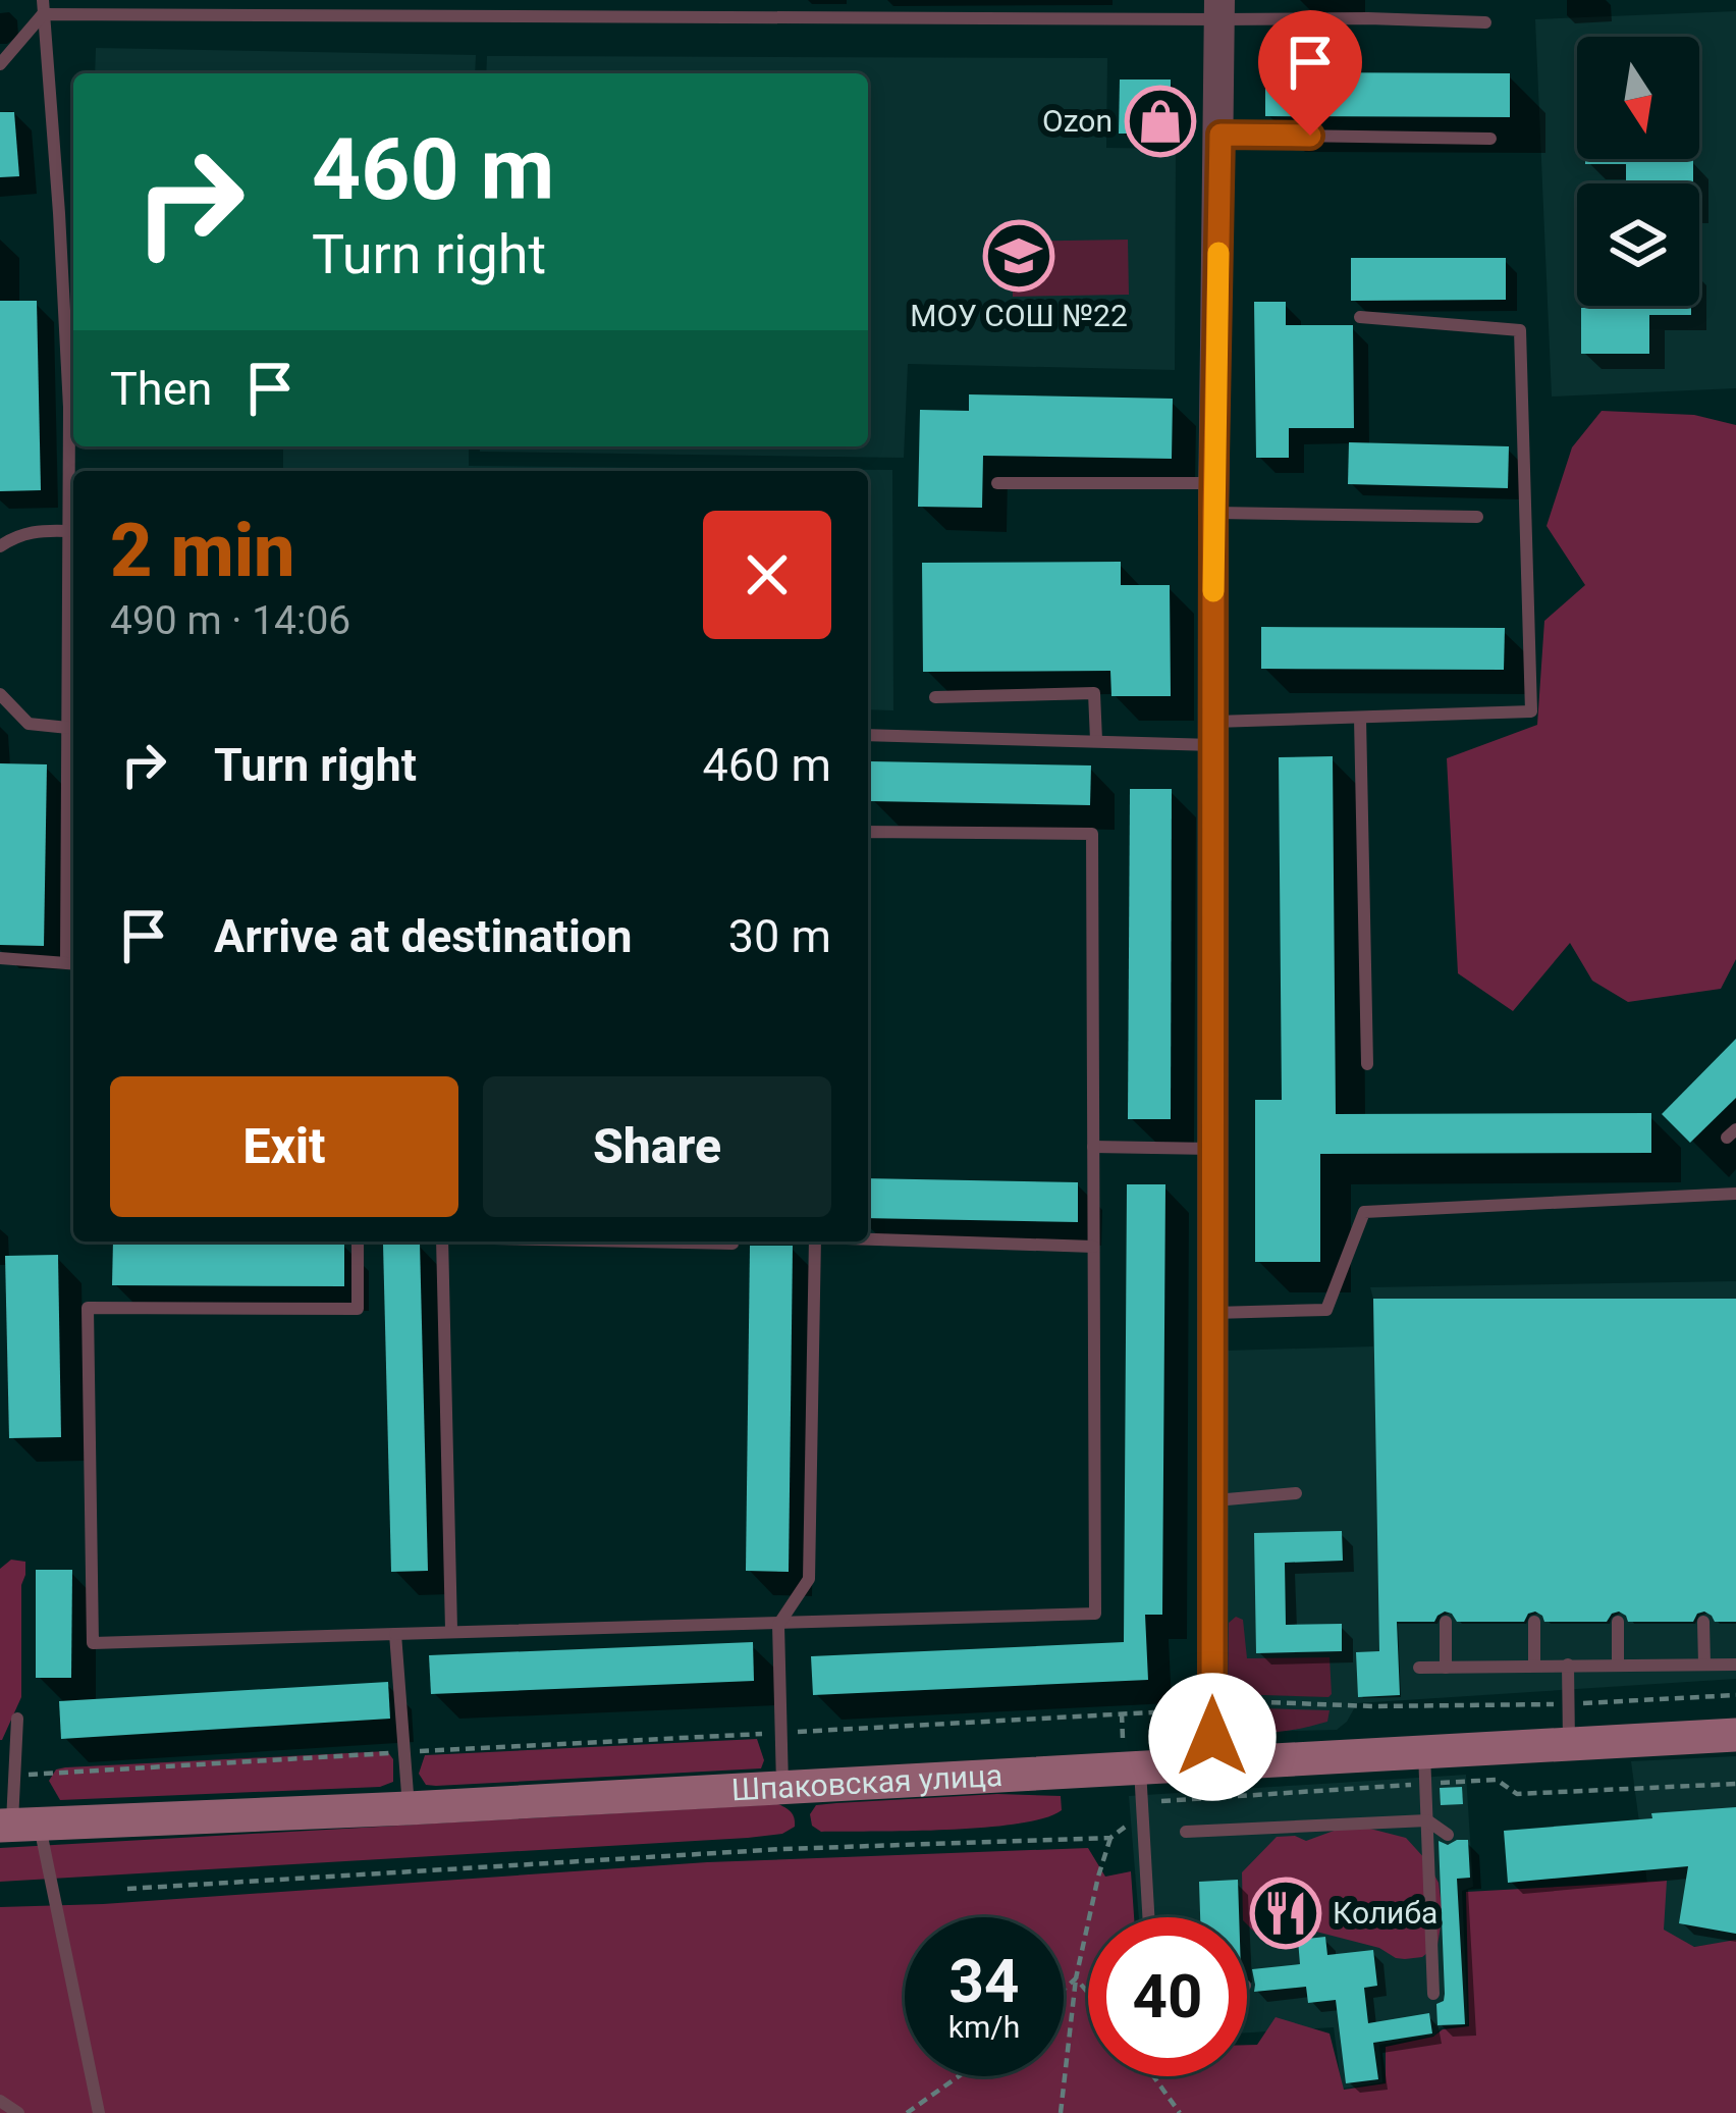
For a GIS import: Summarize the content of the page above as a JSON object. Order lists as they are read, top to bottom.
{
  "streets": {
    "main road": ["Шпаковская улица"]
  },
  "places": {
    "shop": ["Ozon"],
    "school or university": ["МОУ СОШ №22"],
    "restaurant": ["Колиба"]
  },
  "north": "bottom",
  "page": {
    "turn": ["460 m", "Turn right"],
    "then": "Then",
    "heading": ["2 min", "490 m · 14:06"],
    "list": [
      {
        "name": "Turn right",
        "value": "460 m"
      },
      {
        "name": "Arrive at destination",
        "value": "30 m"
      }
    ],
    "buttons": ["Exit", "Share"],
    "speed": "34 km/h",
    "limit": "40"
  }
}
